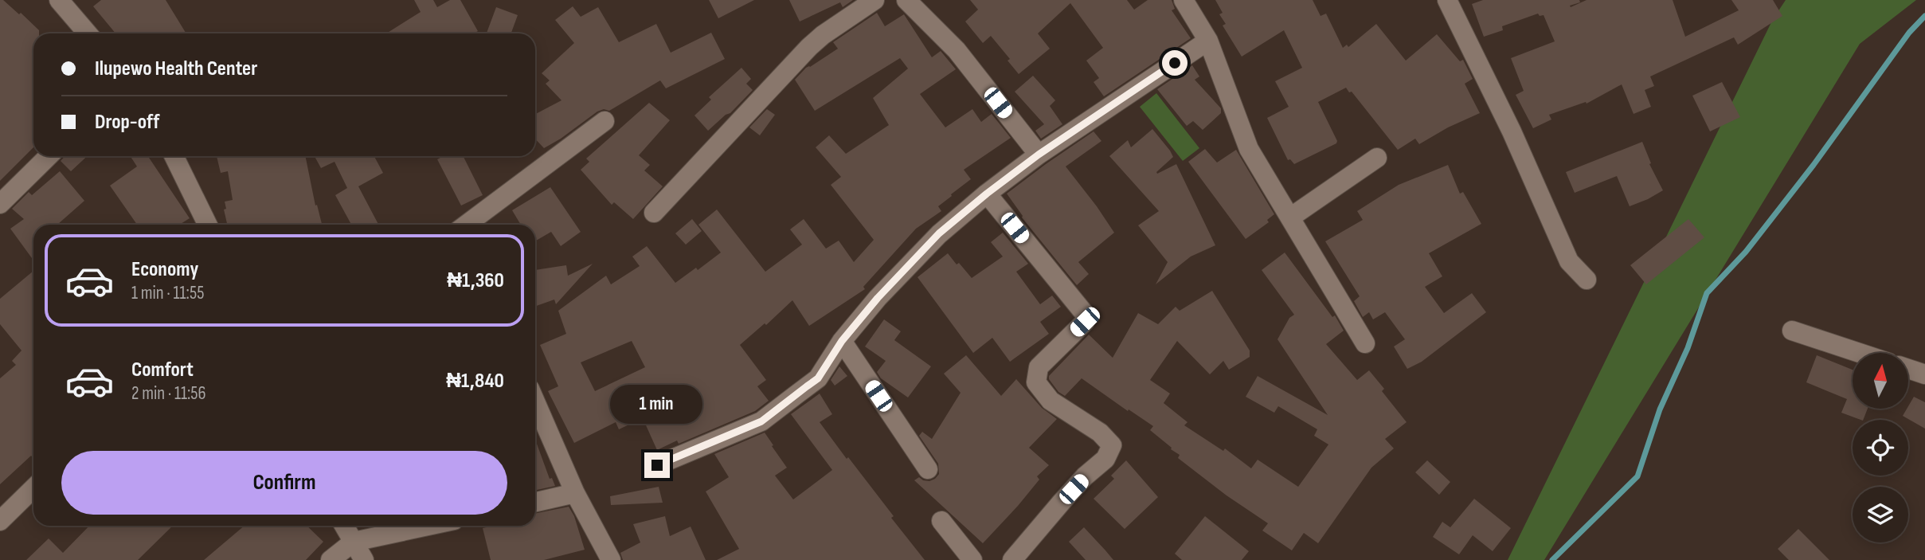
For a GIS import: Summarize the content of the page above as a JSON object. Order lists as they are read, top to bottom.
{
  "north": "top",
  "page": {
    "banner": ["Ilupewo Health Center", "Drop-off"],
    "list": [
      {
        "name": "Economy",
        "note": "1 min · 11:55",
        "value": "₦1,360"
      },
      {
        "name": "Comfort",
        "note": "2 min · 11:56",
        "value": "₦1,840"
      }
    ],
    "bubble": "1 min",
    "buttons": "Confirm"
  }
}
